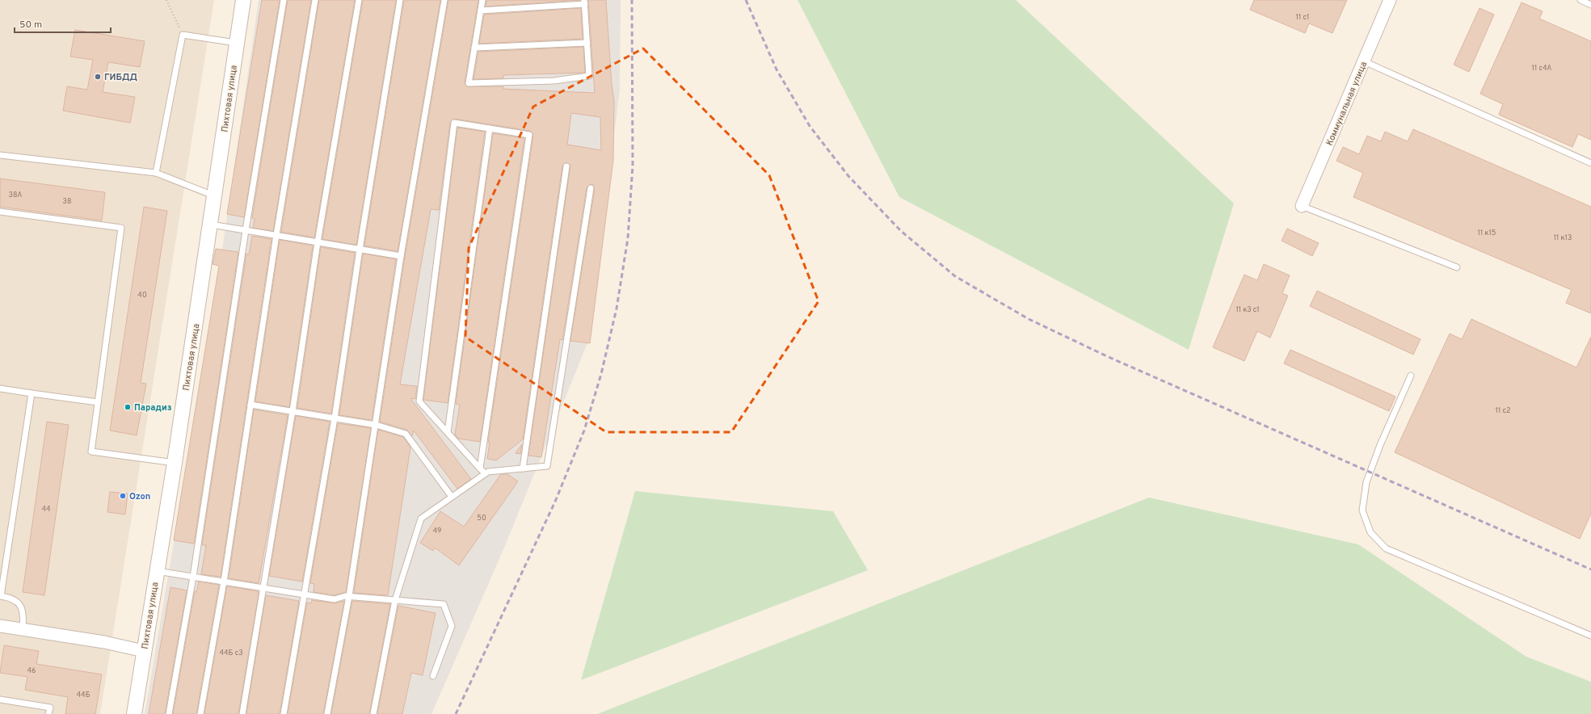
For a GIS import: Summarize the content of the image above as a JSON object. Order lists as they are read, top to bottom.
{
  "streets": {
    "street": ["Пихтовая улица", "Коммунальная улица"]
  },
  "places": ["ГИБДД", "Парадиз", "Ozon"],
  "house_numbers": [
    "11 с1",
    "11 с4А",
    "38А",
    "38",
    "11 к15",
    "11 к13",
    "40",
    "11 к3 с1",
    "11 с2",
    "44",
    "50",
    "49",
    "44Б с3",
    "46",
    "44Б"
  ],
  "scale_bar": "50 m"
}
